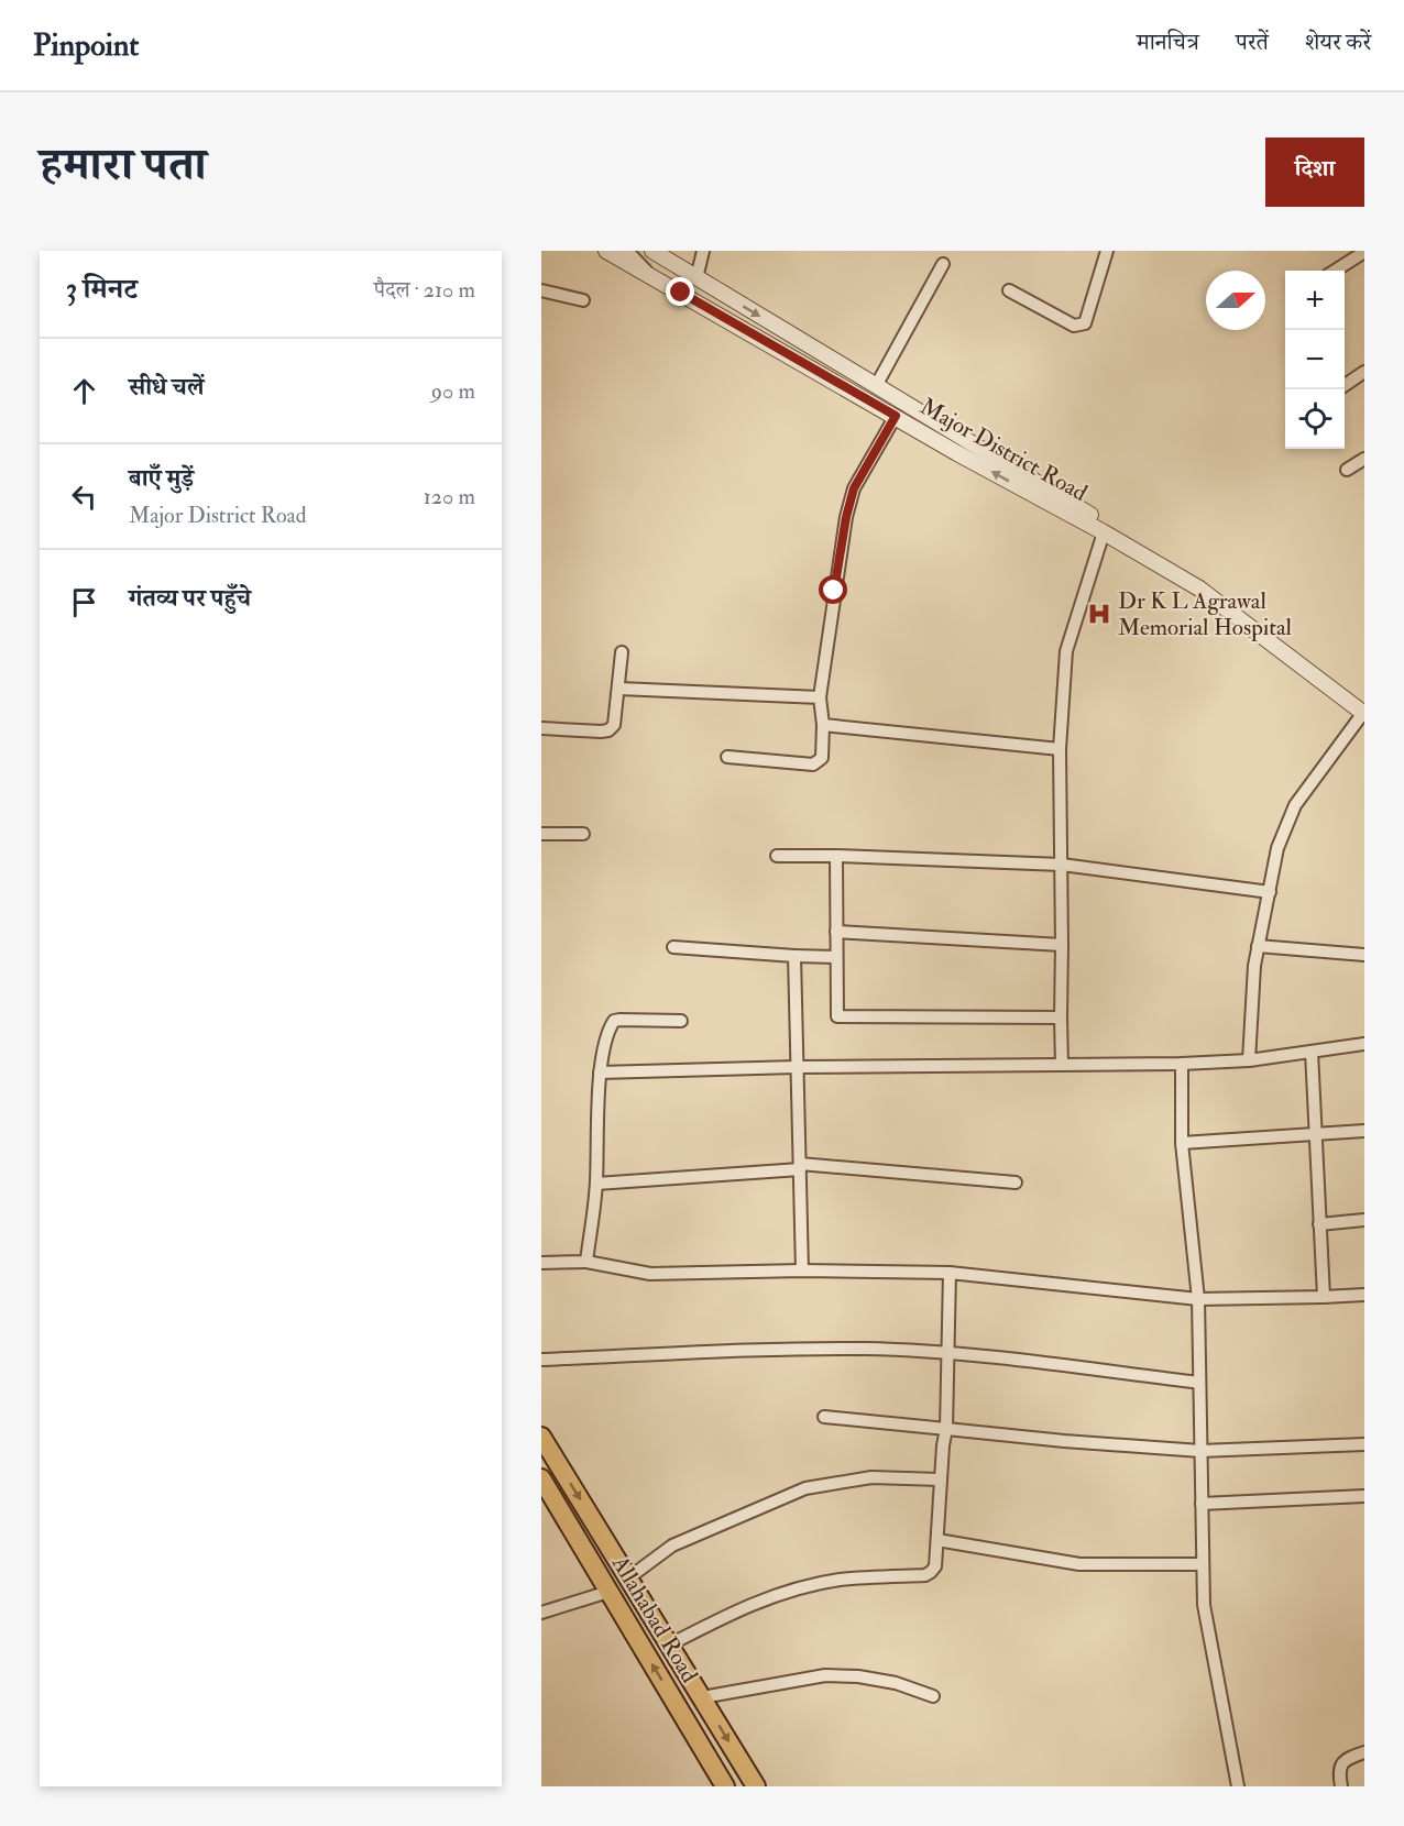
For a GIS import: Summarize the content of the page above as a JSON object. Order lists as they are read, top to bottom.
{
  "streets": {
    "main road": ["Allahabad Road"],
    "street": ["Major District Road"]
  },
  "places": {
    "hospital": ["Dr K L Agrawal Memorial Hospital"]
  },
  "north": "right",
  "page": {
    "header": "Pinpoint",
    "nav": ["मानचित्र", "परतें", "शेयर करें"],
    "title": "हमारा पता",
    "buttons": "दिशा",
    "heading": ["3 मिनट", "पैदल · 210 m"],
    "map_buttons": ["+", "−"],
    "list": [
      ["सीधे चलें", "90 m"],
      ["बाएँ मुड़ें", "Major District Road", "120 m"],
      "गंतव्य पर पहुँचे"
    ]
  }
}
